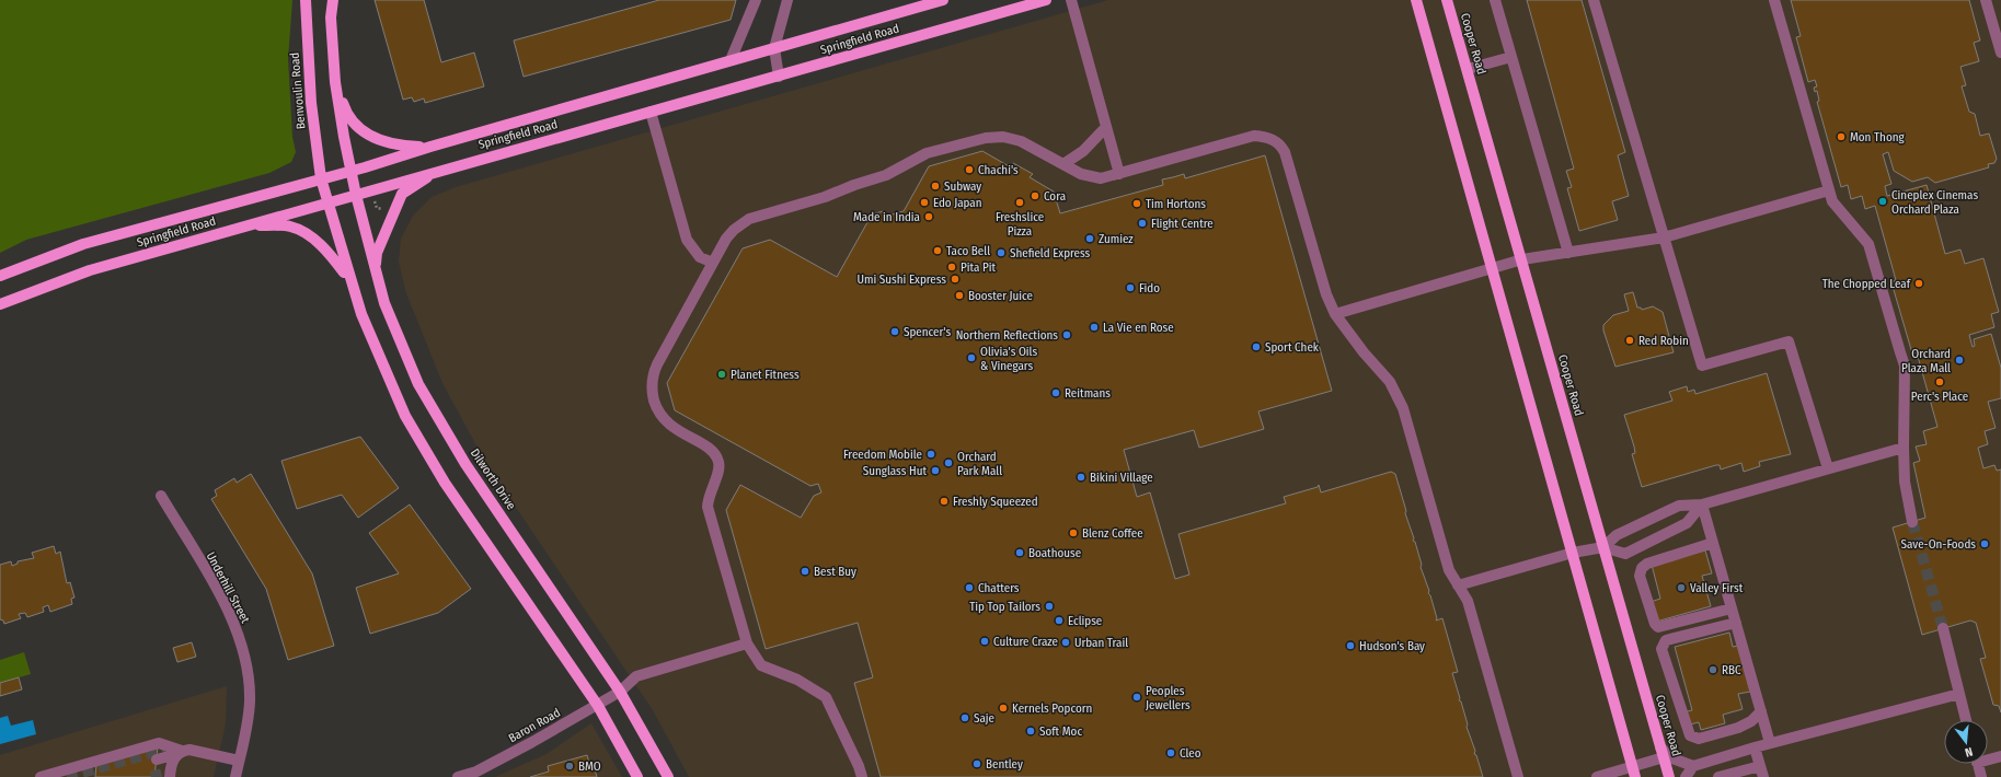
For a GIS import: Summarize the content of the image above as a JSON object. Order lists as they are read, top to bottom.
{
  "streets": {
    "main road": [
      "Springfield Road",
      "Cooper Road",
      "Benvoulin Road",
      "Dilworth Drive"
    ],
    "street": ["Underhill Street", "Baron Road"]
  },
  "crossings": [
    ["Springfield Road", "Benvoulin Road"],
    ["Springfield Road", "Dilworth Drive"],
    ["Dilworth Drive", "Baron Road"]
  ],
  "places": [
    "Mon Thong",
    "Chachi's",
    "Subway",
    "Cora",
    "Cineplex Cinemas Orchard Plaza",
    "Edo Japan",
    "Freshslice Pizza",
    "Tim Hortons",
    "Made in India",
    "Flight Centre",
    "Zumiez",
    "Taco Bell",
    "Shefield Express",
    "Pita Pit",
    "Umi Sushi Express",
    "The Chopped Leaf",
    "Fido",
    "Booster Juice",
    "La Vie en Rose",
    "Spencer's",
    "Northern Reflections",
    "Red Robin",
    "Sport Chek",
    "Olivia's Oils & Vinegars",
    "Orchard Plaza Mall",
    "Planet Fitness",
    "Perc's Place",
    "Reitmans",
    "Freedom Mobile",
    "Orchard Park Mall",
    "Sunglass Hut",
    "Bikini Village",
    "Freshly Squeezed",
    "Blenz Coffee",
    "Save-On-Foods",
    "Boathouse",
    "Best Buy",
    "Chatters",
    "Valley First",
    "Tip Top Tailors",
    "Eclipse",
    "Culture Craze",
    "Urban Trail",
    "Hudson's Bay",
    "RBC",
    "Peoples Jewellers",
    "Kernels Popcorn",
    "Saje",
    "Soft Moc",
    "Cleo",
    "Bentley",
    "BMO"
  ],
  "north": "bottom"
}
